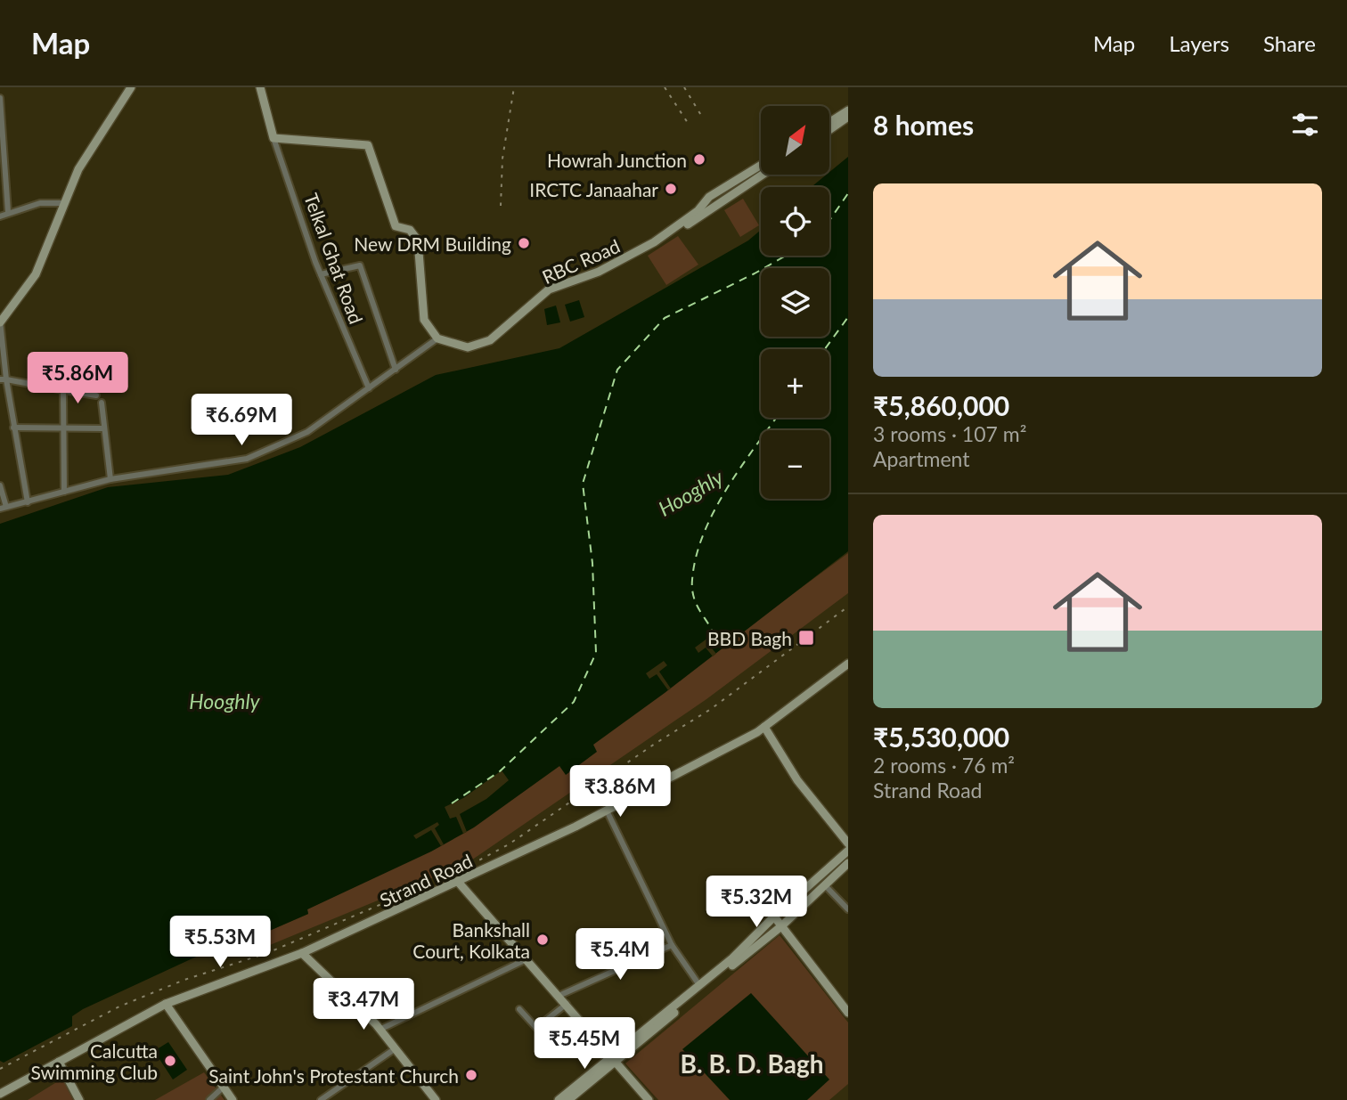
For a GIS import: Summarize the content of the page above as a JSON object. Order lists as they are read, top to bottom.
{
  "streets": {
    "main road": ["RBC Road", "Strand Road"],
    "street": ["Telkal Ghat Road"]
  },
  "districts": ["B. B. D. Bagh"],
  "water": ["Hooghly"],
  "places": {
    "other": [
      "Howrah Junction",
      "IRCTC Janaahar",
      "New DRM Building",
      "Bankshall Court, Kolkata",
      "Calcutta Swimming Club",
      "Saint John's Protestant Church"
    ],
    "transit": ["BBD Bagh"]
  },
  "north": "top right",
  "page": {
    "header": "Map",
    "nav": ["Map", "Layers", "Share"],
    "heading": "8 homes",
    "map_buttons": ["+", "−"],
    "list": [
      {
        "name": "₹5,860,000",
        "note": "3 rooms · 107 m² · Apartment"
      },
      {
        "name": "₹5,530,000",
        "note": "2 rooms · 76 m² · Strand Road"
      }
    ],
    "price": [
      "₹5.86M",
      "₹6.69M",
      "₹3.86M",
      "₹5.32M",
      "₹5.53M",
      "₹5.4M",
      "₹3.47M",
      "₹5.45M"
    ]
  }
}
